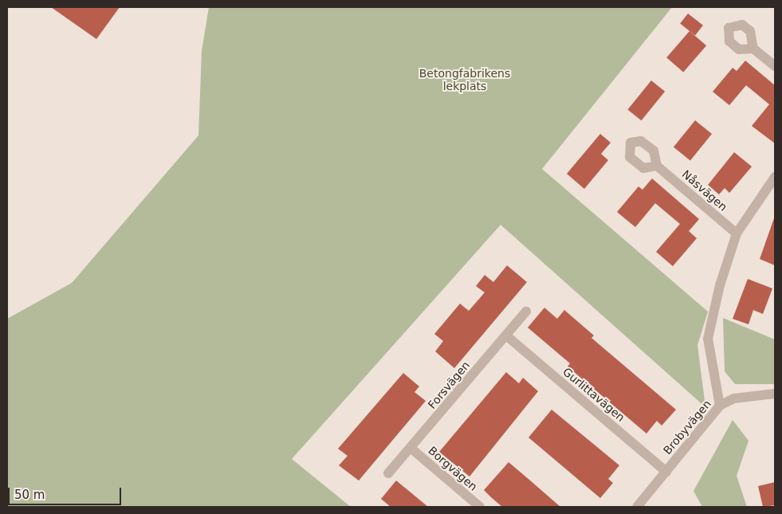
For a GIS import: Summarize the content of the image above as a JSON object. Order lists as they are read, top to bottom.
{
  "streets": {
    "street": [
      "Nåsvägen",
      "Forsvägen",
      "Gurlittavägen",
      "Brobyvägen",
      "Borgvägen"
    ]
  },
  "crossings": [
    ["Forsvägen", "Gurlittavägen"],
    ["Forsvägen", "Borgvägen"],
    ["Gurlittavägen", "Brobyvägen"]
  ],
  "parks": ["Betongfabrikens lekplats"],
  "scale_bar": "50 m"
}
